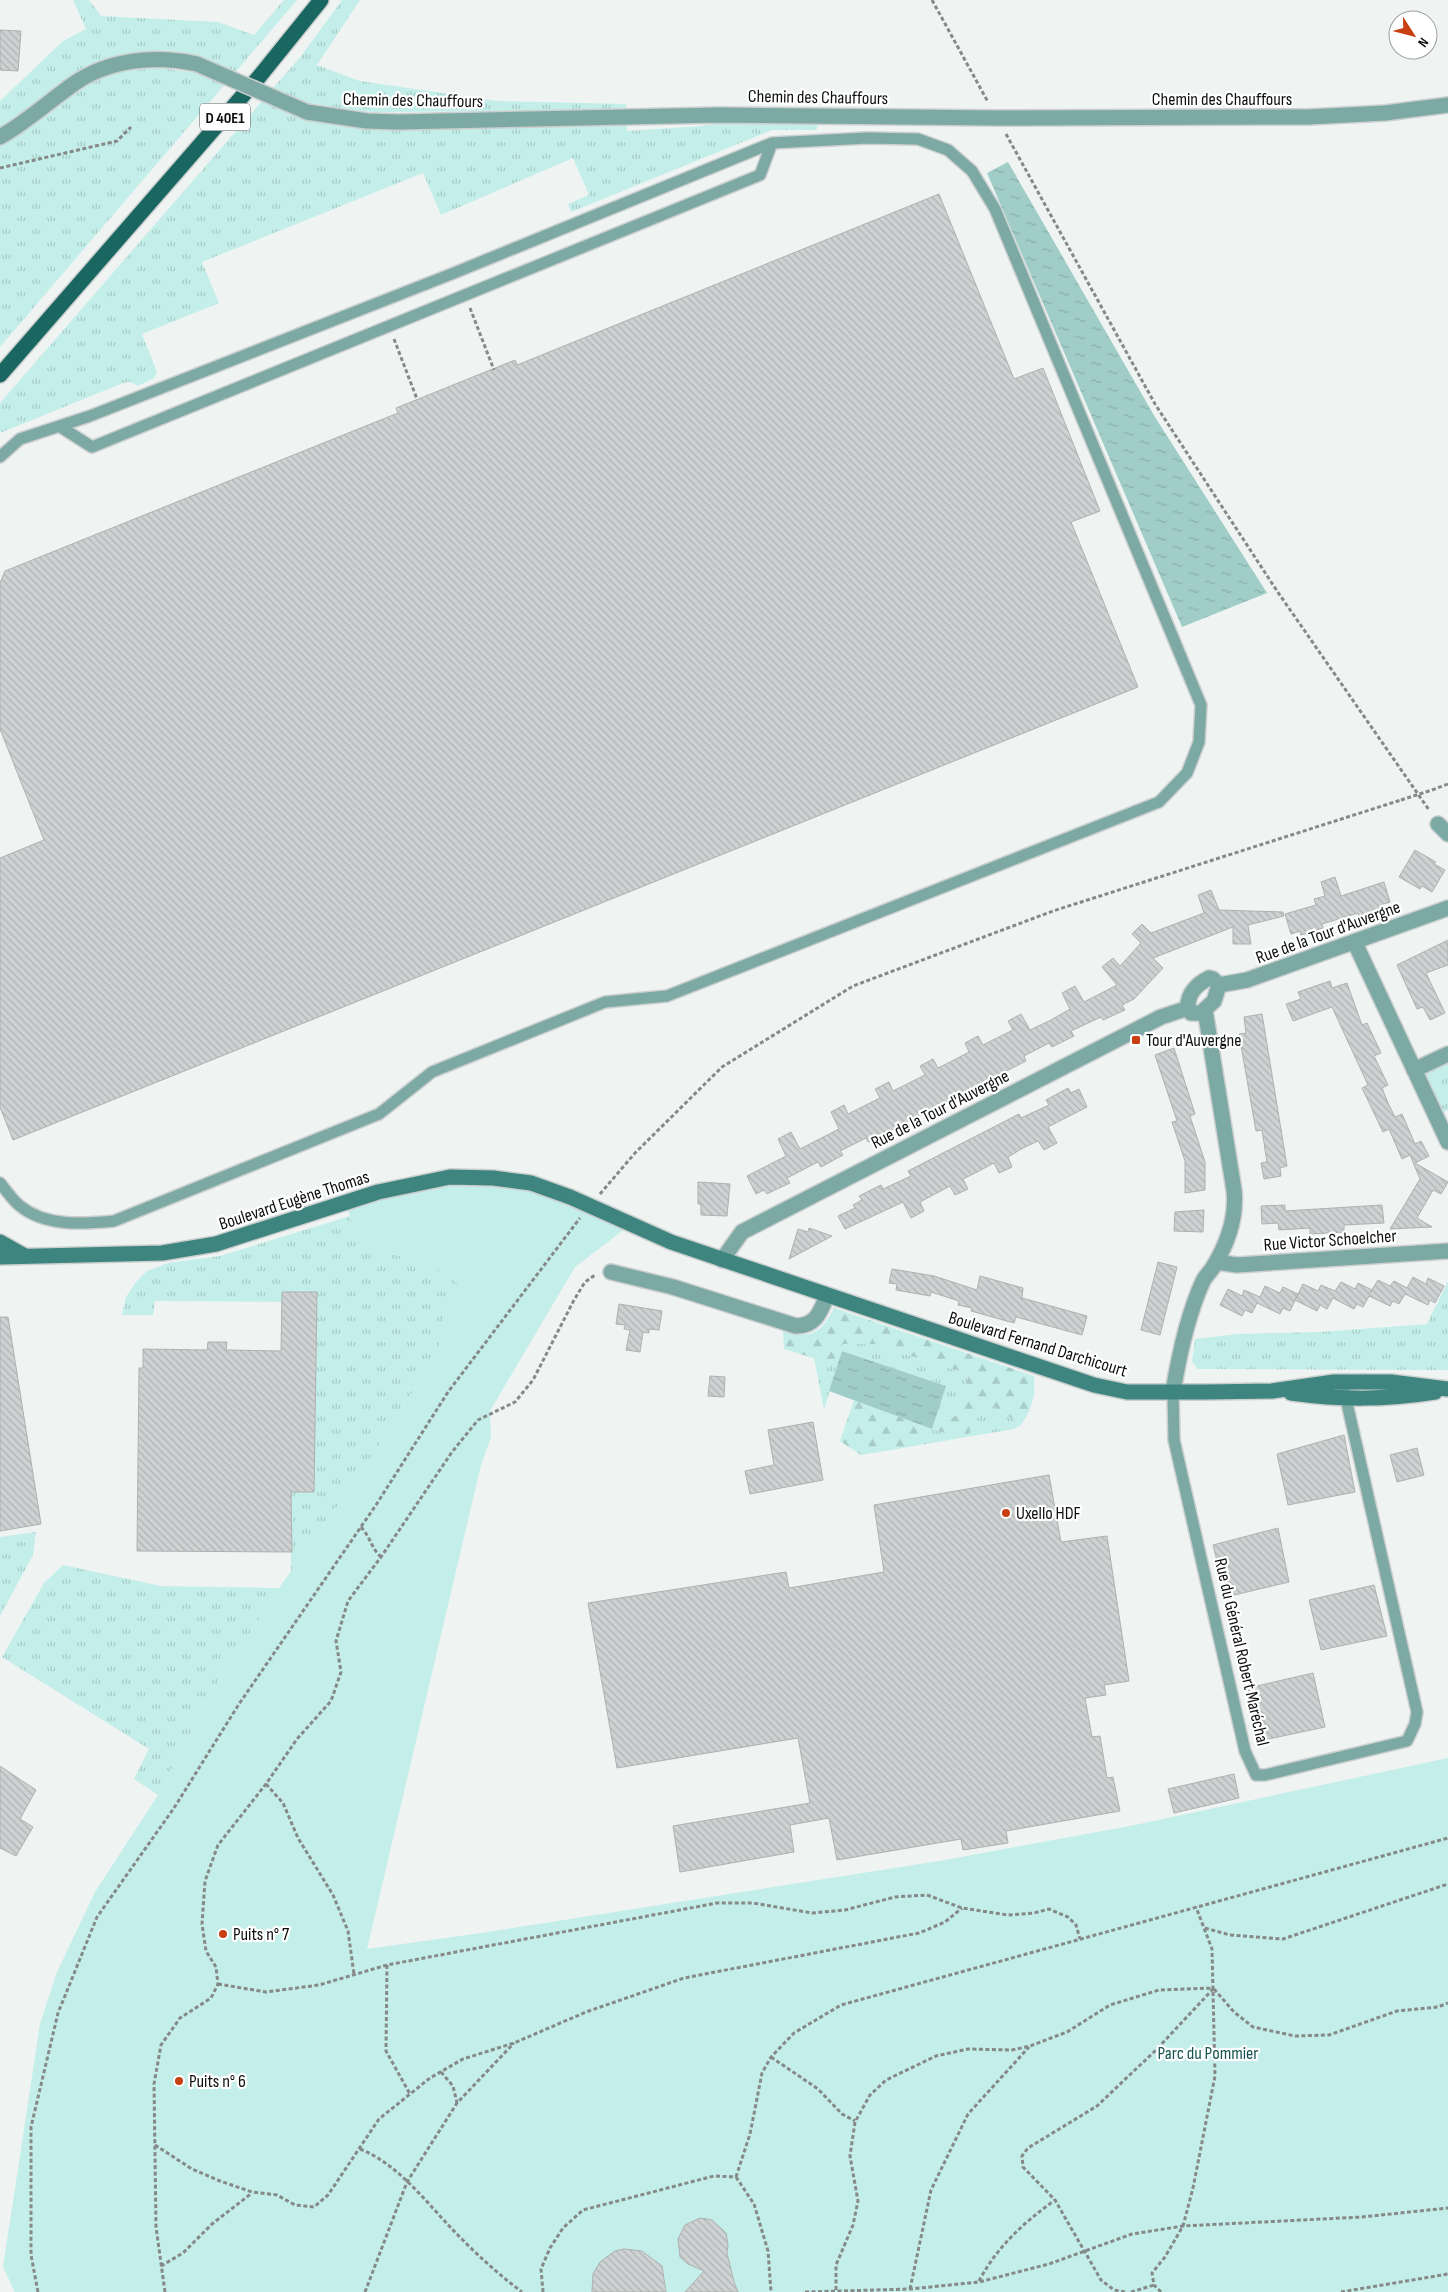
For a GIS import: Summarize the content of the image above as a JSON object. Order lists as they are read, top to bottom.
{
  "streets": {
    "main road": ["D 40E1", "Boulevard Eugène Thomas", "Boulevard Fernand Darchicourt"],
    "street": ["Chemin des Chauffours", "Rue de la Tour d'Auvergne", "Rue Victor Schoelcher"],
    "lane": ["Rue du Général Robert Maréchal"]
  },
  "crossings": [
    ["Rue de la Tour d'Auvergne", "Boulevard Eugène Thomas"],
    ["Rue de la Tour d'Auvergne", "Boulevard Fernand Darchicourt"],
    ["Boulevard Eugène Thomas", "Boulevard Fernand Darchicourt"],
    ["Boulevard Fernand Darchicourt", "Rue du Général Robert Maréchal"]
  ],
  "parks": ["Parc du Pommier"],
  "places": {
    "transit": ["Tour d'Auvergne"],
    "other": ["Uxello HDF", "Puits n° 7", "Puits n° 6"]
  },
  "north": "bottom right"
}
